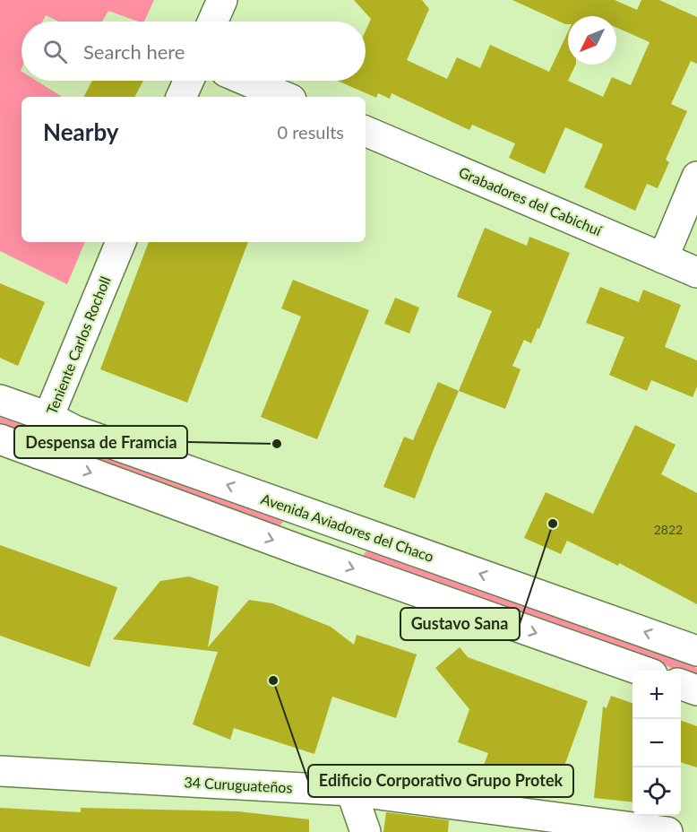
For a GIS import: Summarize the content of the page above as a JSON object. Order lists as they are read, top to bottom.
{
  "streets": {
    "main road": [
      "Grabadores del Cabichuí",
      "Teniente Carlos Rocholl",
      "Avenida Aviadores del Chaco",
      "34 Curuguateños"
    ]
  },
  "crossings": [
    ["Teniente Carlos Rocholl", "Avenida Aviadores del Chaco"]
  ],
  "places": ["Despensa de Framcia", "Gustavo Sana", "Edificio Corporativo Grupo Protek"],
  "house_numbers": ["2822"],
  "north": "bottom left",
  "page": {
    "search": "Search here",
    "heading": ["Nearby", "0 results"],
    "map_buttons": ["+", "−"]
  }
}
